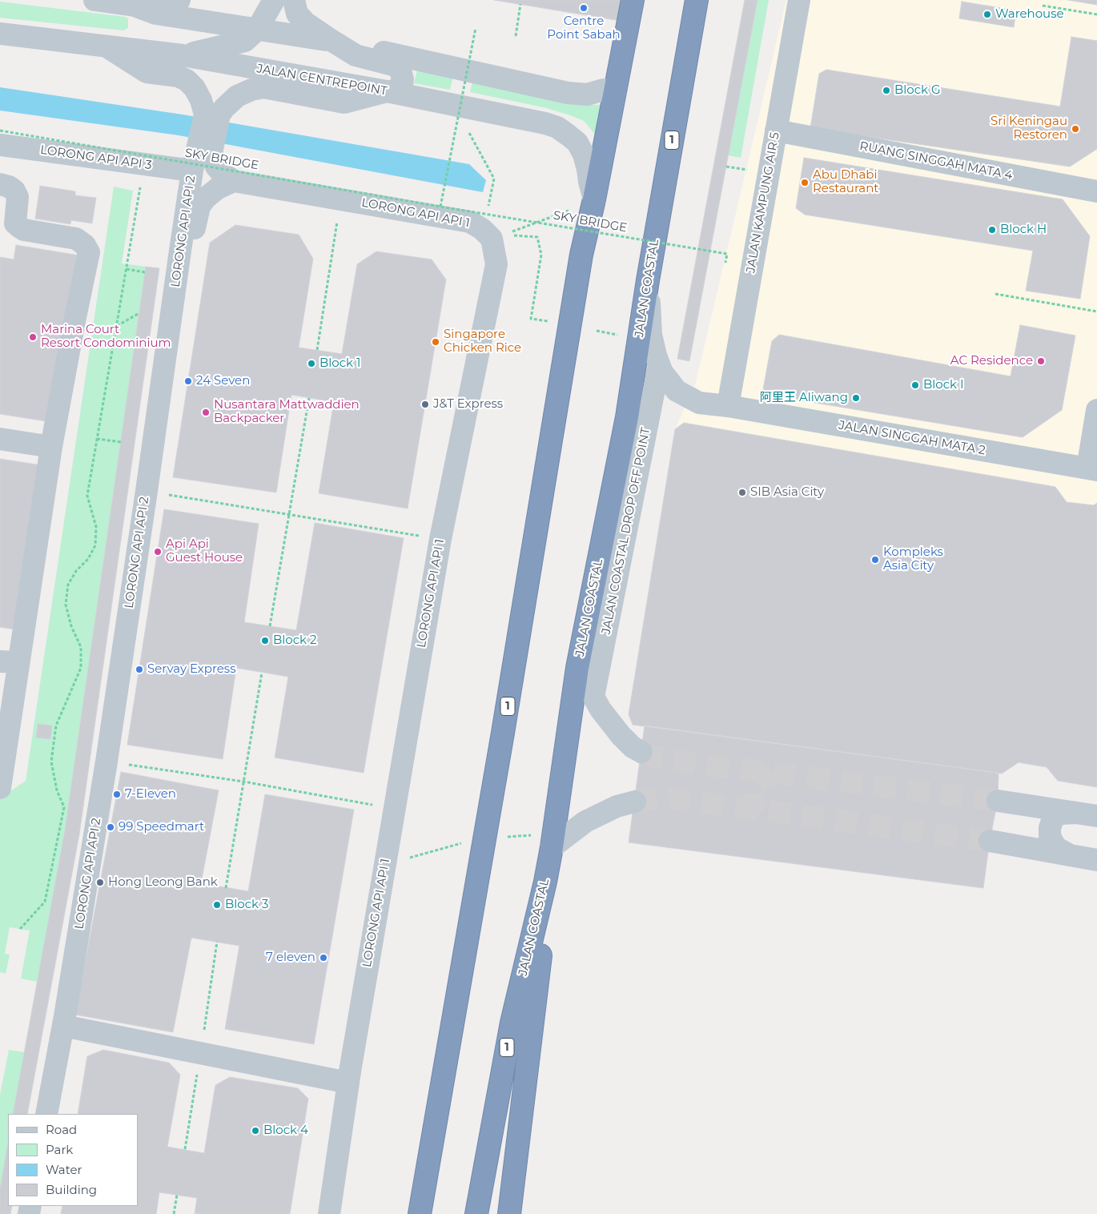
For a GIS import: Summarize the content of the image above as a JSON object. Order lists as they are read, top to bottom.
{
  "streets": {
    "highway": ["1", "JALAN COASTAL"],
    "street": [
      "JALAN CENTREPOINT",
      "LORONG API API 3",
      "RUANG SINGGAH MATA 4",
      "JALAN KAMPUNG AIR 5",
      "LORONG API API 1",
      "LORONG API API 2",
      "JALAN SINGGAH MATA 2",
      "JALAN COASTAL DROP OFF POINT"
    ],
    "path": ["SKY BRIDGE"]
  },
  "crossings": [
    ["JALAN CENTREPOINT", "1"],
    ["JALAN CENTREPOINT", "LORONG API API 1"],
    ["JALAN CENTREPOINT", "LORONG API API 2"],
    ["LORONG API API 3", "LORONG API API 2"],
    ["RUANG SINGGAH MATA 4", "JALAN KAMPUNG AIR 5"],
    ["JALAN KAMPUNG AIR 5", "JALAN SINGGAH MATA 2"],
    ["JALAN SINGGAH MATA 2", "JALAN COASTAL DROP OFF POINT"]
  ],
  "places": [
    "Centre Point Sabah",
    "Warehouse",
    "Block G",
    "Sri Keningau Restoren",
    "Abu Dhabi Restaurant",
    "Block H",
    "Marina Court Resort Condominium",
    "Singapore Chicken Rice",
    "AC Residence",
    "Block 1",
    "24 Seven",
    "Block I",
    "阿里王 Aliwang",
    "J&T Express",
    "Nusantara Mattwaddien Backpacker",
    "SIB Asia City",
    "Api Api Guest House",
    "Kompleks Asia City",
    "Block 2",
    "Servay Express",
    "7-Eleven",
    "99 Speedmart",
    "Hong Leong Bank",
    "Block 3",
    "7 eleven",
    "Block 4"
  ],
  "legend": [
    "Road",
    "Park",
    "Water",
    "Building"
  ]
}
